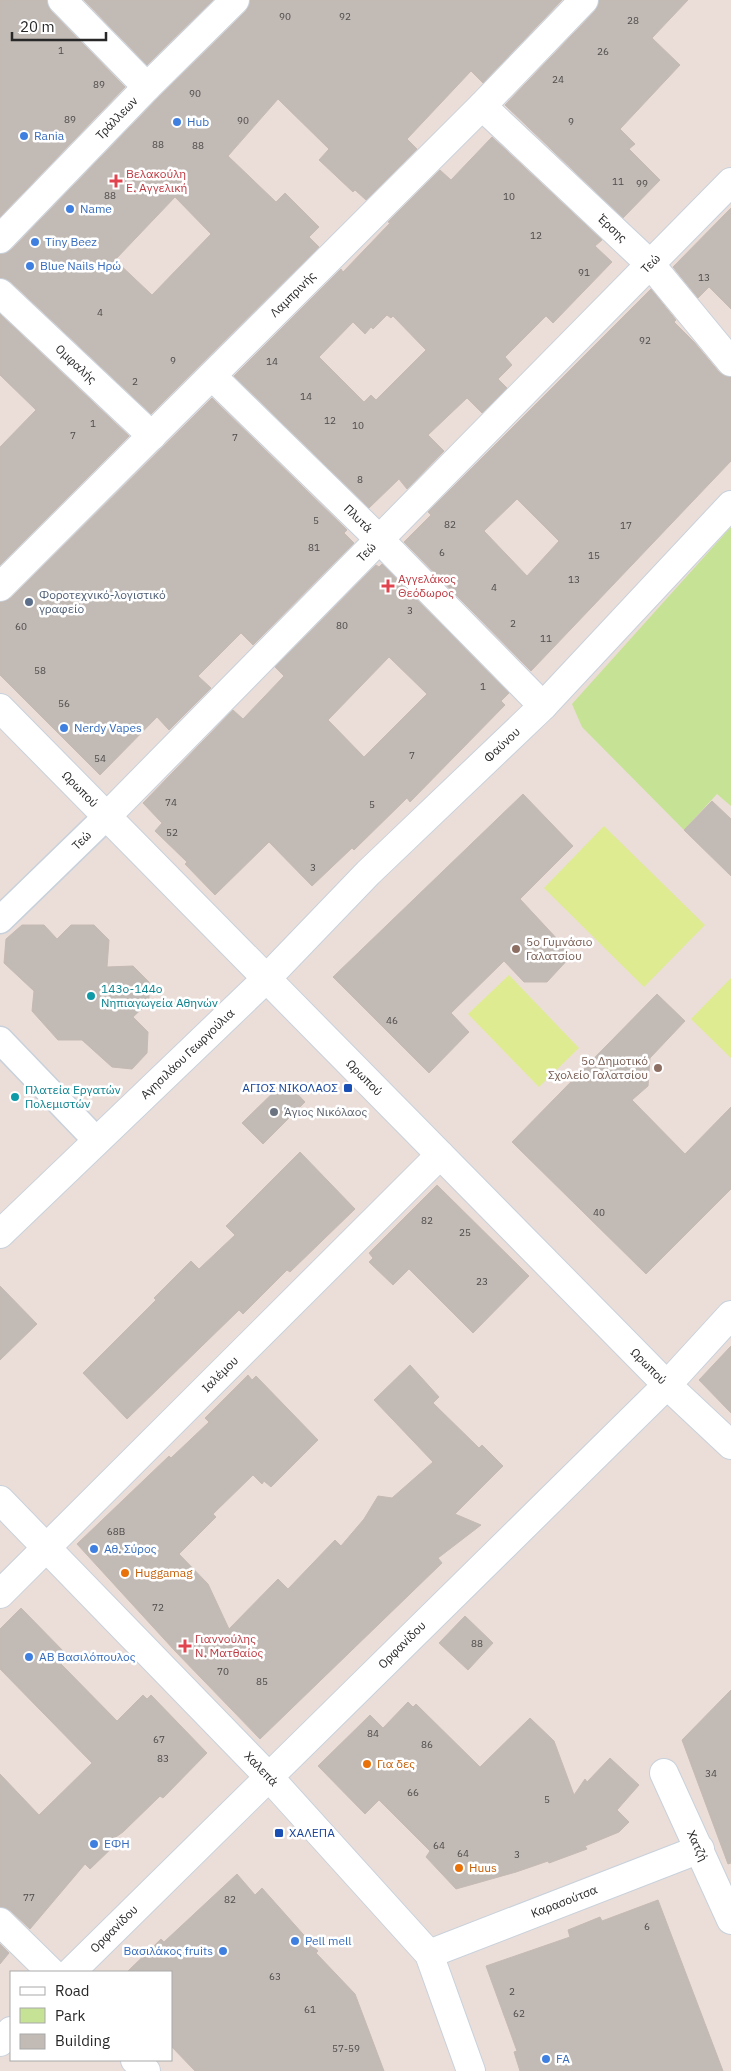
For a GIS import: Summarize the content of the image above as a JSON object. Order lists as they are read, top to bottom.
{
  "streets": {
    "street": [
      "Τράλλεων",
      "Έρσης",
      "Τεώ",
      "Λαμπρινής",
      "Ομφαλής",
      "Πλυτά",
      "Φαύνου",
      "Ωρωπού",
      "Αγησιλάου Γεωργούλια",
      "Ιαλέμου",
      "Ορφανίδου",
      "Χαλεπά",
      "Χατζή",
      "Καρασούτσα"
    ]
  },
  "crossings": [
    ["Έρσης", "Τεώ"],
    ["Έρσης", "Λαμπρινής"],
    ["Τεώ", "Πλυτά"],
    ["Τεώ", "Ωρωπού"],
    ["Λαμπρινής", "Ομφαλής"],
    ["Λαμπρινής", "Πλυτά"],
    ["Πλυτά", "Φαύνου"],
    ["Φαύνου", "Ωρωπού"],
    ["Φαύνου", "Αγησιλάου Γεωργούλια"],
    ["Ωρωπού", "Αγησιλάου Γεωργούλια"],
    ["Ωρωπού", "Ιαλέμου"],
    ["Ωρωπού", "Ορφανίδου"],
    ["Ιαλέμου", "Χαλεπά"],
    ["Ορφανίδου", "Χαλεπά"],
    ["Χαλεπά", "Καρασούτσα"],
    ["Χατζή", "Καρασούτσα"]
  ],
  "places": {
    "other": [
      "Hub",
      "Rania",
      "Name",
      "Tiny Beez",
      "Blue Nails Ηρώ",
      "Φοροτεχνικό-λογιστικό γραφείο",
      "Nerdy Vapes",
      "5ο Γυμνάσιο Γαλατσίου",
      "143ο-144ο Νηπιαγωγεία Αθηνών",
      "5ο Δημοτικό Σχολείο Γαλατσίου",
      "Πλατεία Εργατών Πολεμιστών",
      "Άγιος Νικόλαος",
      "Αθ. Σύρος",
      "Huggamag",
      "ΑΒ Βασιλόπουλος",
      "Για δες",
      "ΕΦΗ",
      "Huus",
      "Pell mell",
      "Βασιλάκος fruits",
      "FA"
    ],
    "health": ["Βελακούλη Ε. Αγγελική", "Αγγελάκος Θεόδωρος", "Γιαννούλης Ν. Ματθαίος"],
    "transit": ["ΑΓΙΟΣ ΝΙΚΟΛΑΟΣ", "ΧΑΛΕΠΑ"]
  },
  "house_numbers": [
    "90",
    "92",
    "28",
    "1",
    "26",
    "24",
    "89",
    "90",
    "89",
    "90",
    "9",
    "88",
    "88",
    "11",
    "99",
    "88",
    "10",
    "12",
    "91",
    "13",
    "4",
    "92",
    "9",
    "14",
    "2",
    "14",
    "12",
    "1",
    "10",
    "7",
    "7",
    "8",
    "5",
    "82",
    "17",
    "81",
    "6",
    "15",
    "13",
    "4",
    "3",
    "2",
    "80",
    "60",
    "11",
    "58",
    "1",
    "56",
    "7",
    "54",
    "74",
    "5",
    "52",
    "3",
    "46",
    "40",
    "82",
    "25",
    "23",
    "68Β",
    "72",
    "88",
    "70",
    "85",
    "84",
    "67",
    "86",
    "83",
    "34",
    "66",
    "5",
    "64",
    "64",
    "3",
    "77",
    "82",
    "6",
    "63",
    "2",
    "61",
    "62",
    "57-59"
  ],
  "legend": ["Road", "Park", "Building"],
  "scale_bar": "20 m"
}
